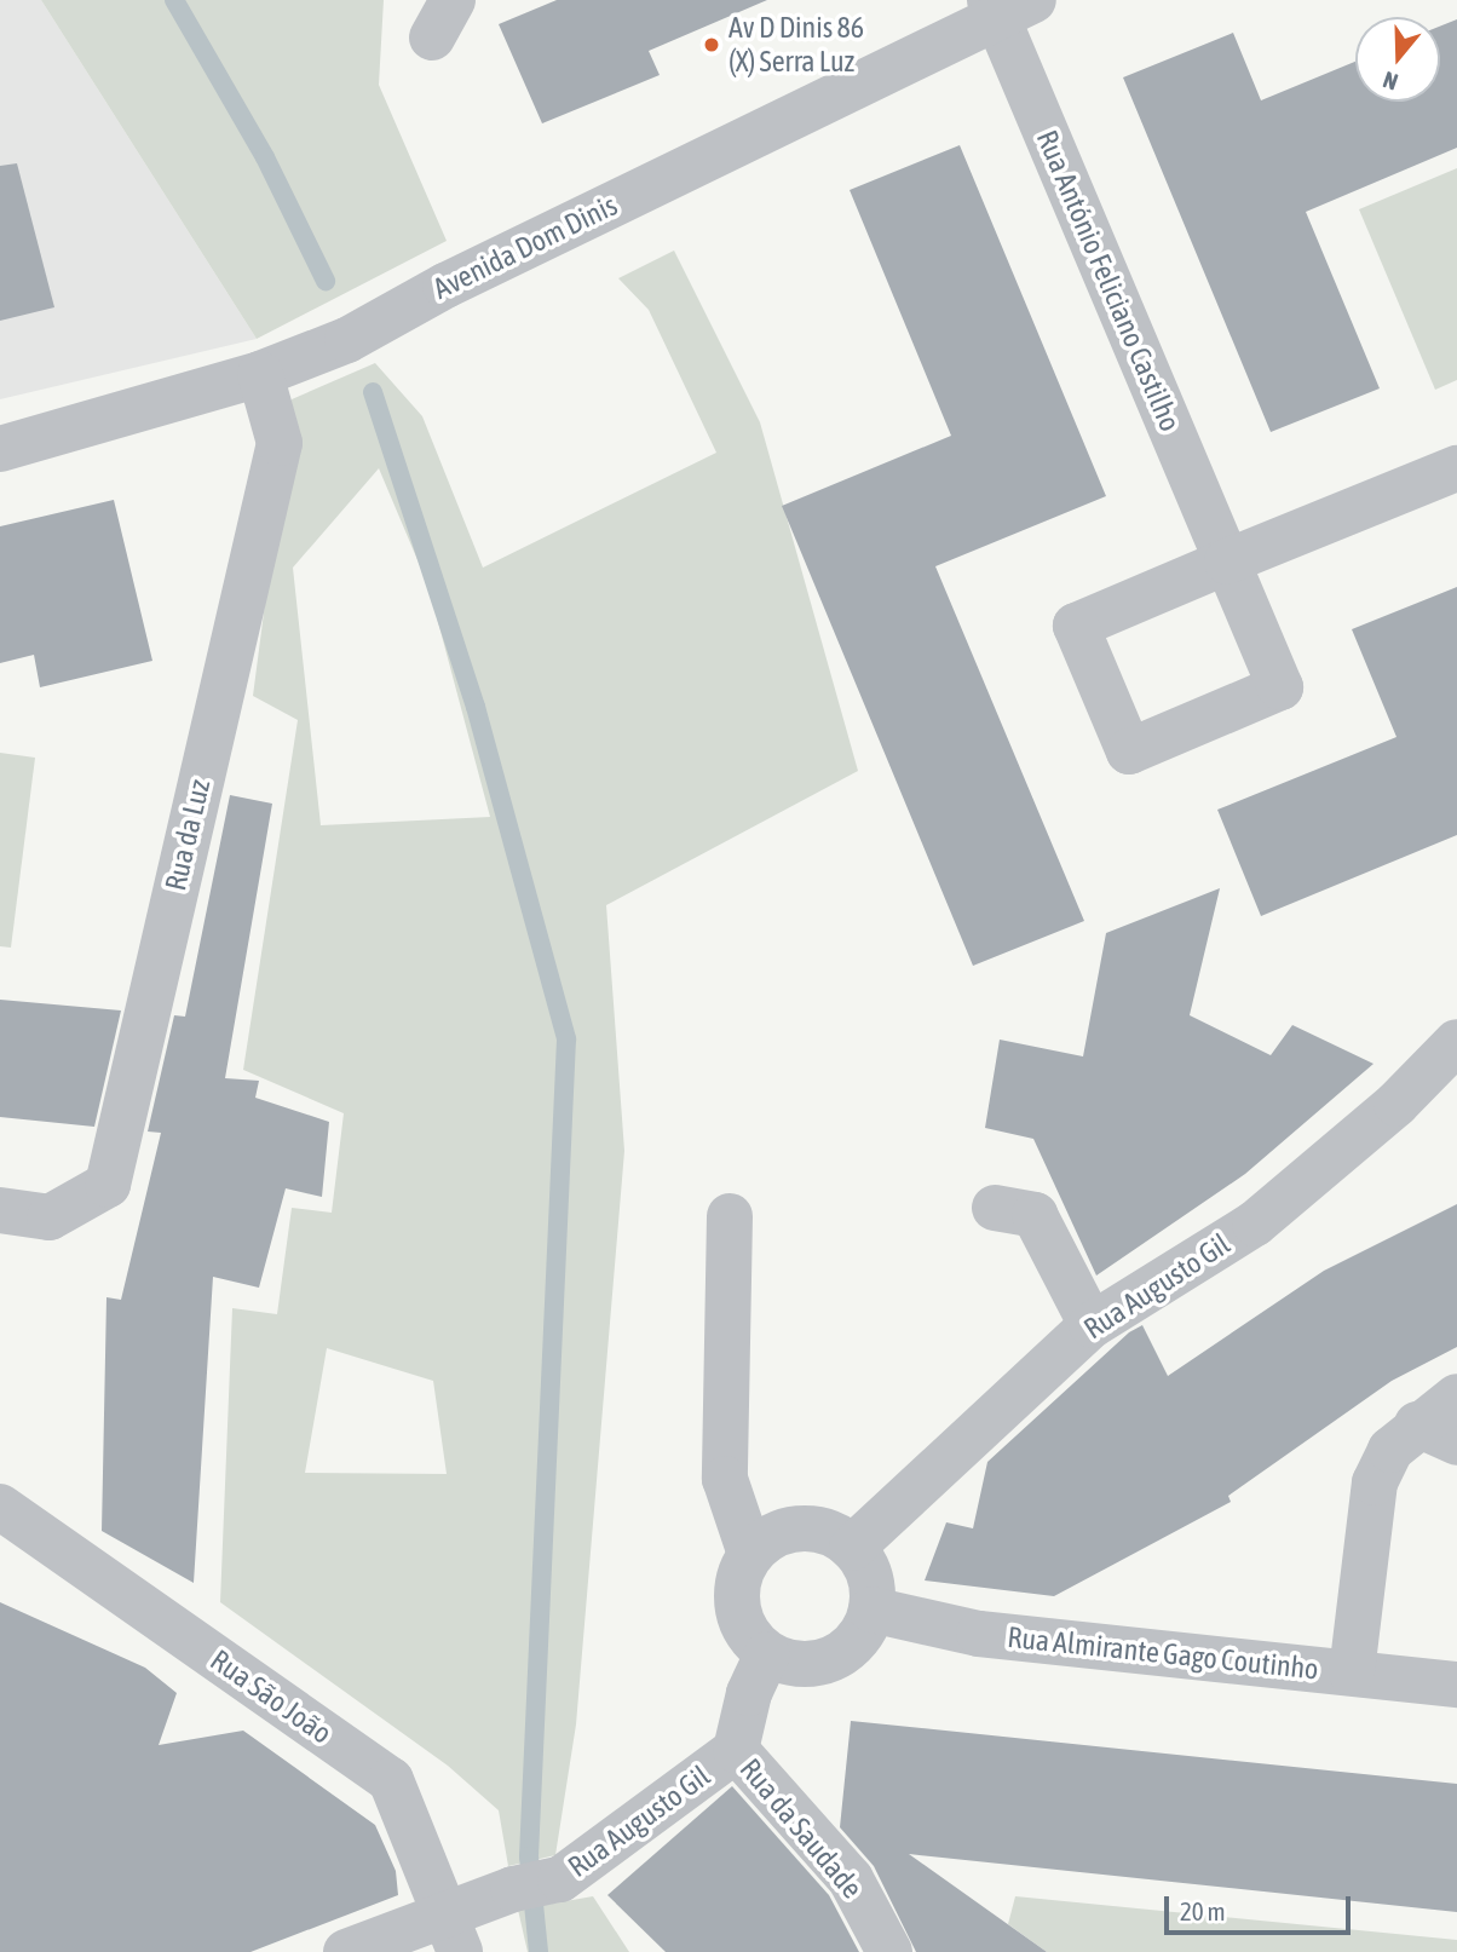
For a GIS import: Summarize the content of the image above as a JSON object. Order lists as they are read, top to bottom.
{
  "streets": {
    "street": [
      "Avenida Dom Dinis",
      "Rua António Feliciano Castilho",
      "Rua da Luz",
      "Rua Augusto Gil",
      "Rua Almirante Gago Coutinho",
      "Rua São João",
      "Rua da Saudade"
    ]
  },
  "crossings": [
    ["Avenida Dom Dinis", "Rua António Feliciano Castilho"],
    ["Avenida Dom Dinis", "Rua da Luz"],
    ["Rua Augusto Gil", "Rua Almirante Gago Coutinho"],
    ["Rua Augusto Gil", "Rua São João"],
    ["Rua Augusto Gil", "Rua da Saudade"]
  ],
  "places": ["Av D Dinis 86 (X) Serra Luz"],
  "scale_bar": "20 m",
  "north": "bottom"
}
